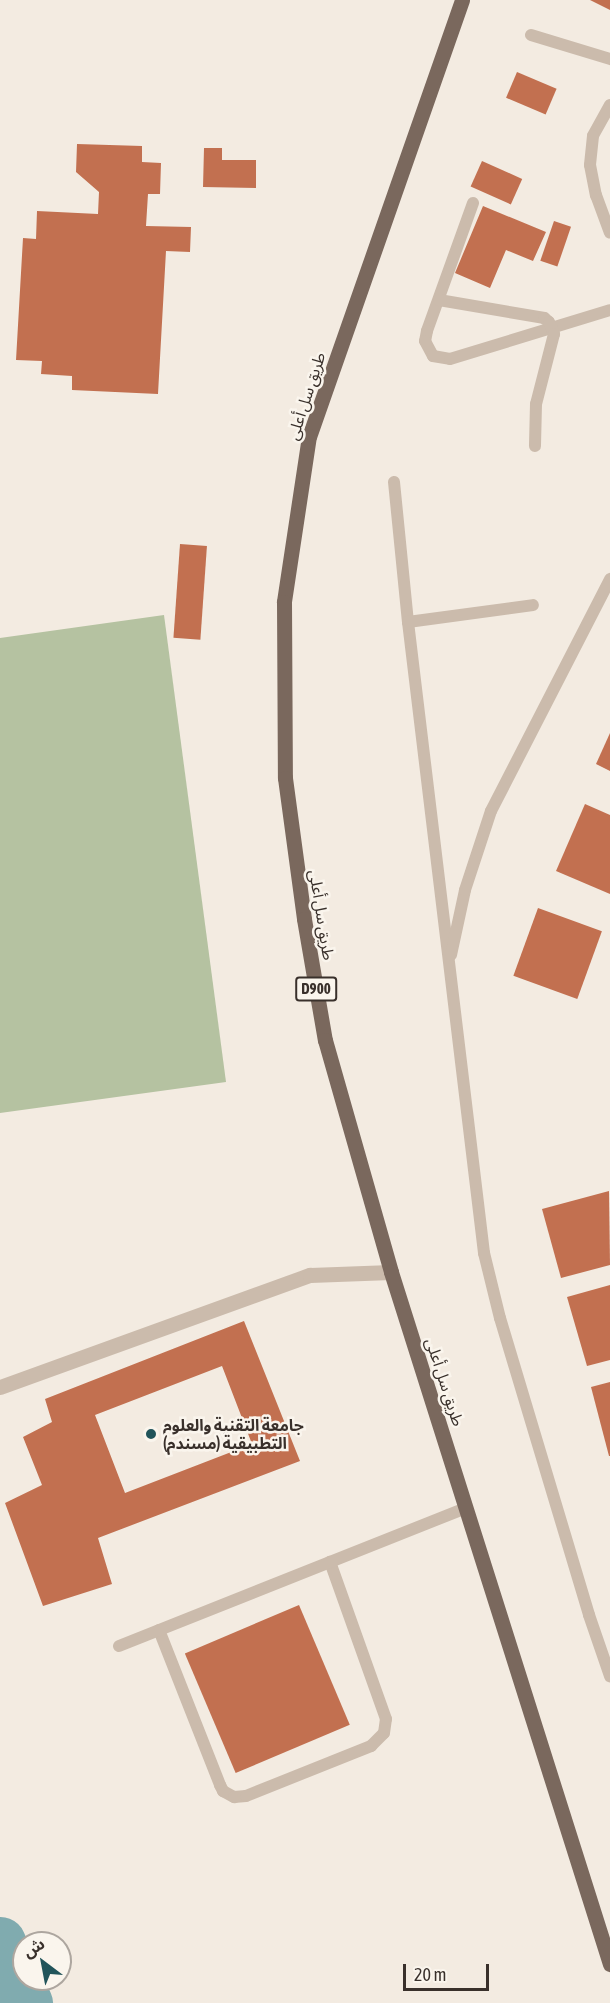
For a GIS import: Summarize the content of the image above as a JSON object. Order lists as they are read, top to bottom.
{
  "streets": {
    "main road": ["طريق سل أعلى", "D900"]
  },
  "places": ["جامعة التقنية والعلوم التطبيقية (مسندم)"],
  "scale_bar": "20 m",
  "north": "top left"
}
